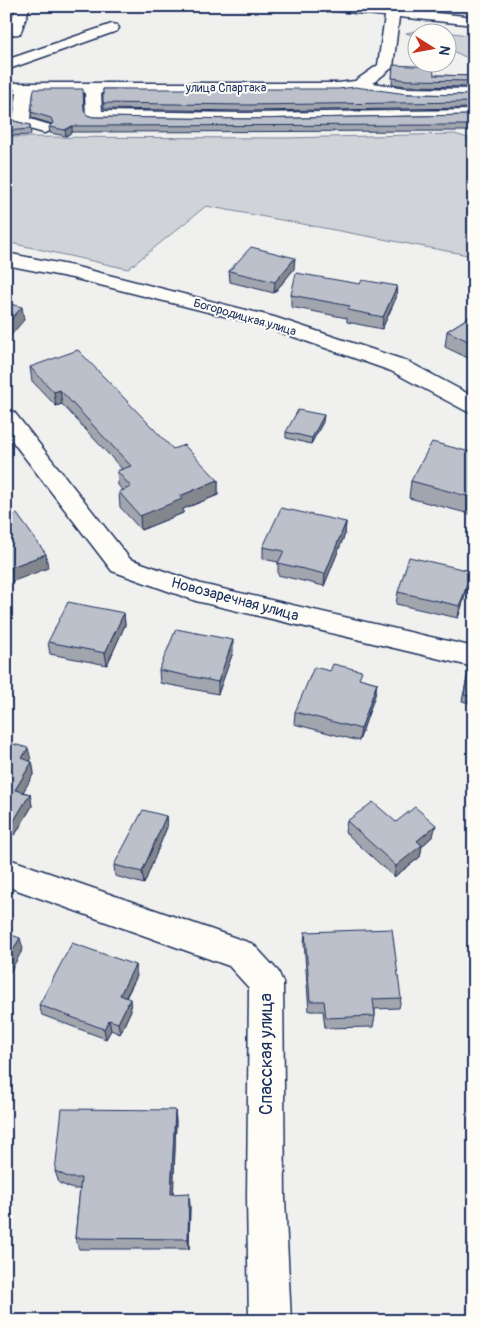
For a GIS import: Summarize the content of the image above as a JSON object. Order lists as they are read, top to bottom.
{
  "streets": {
    "street": [
      "улица Спартака",
      "Богородицкая улица",
      "Новозаречная улица",
      "Спасская улица"
    ]
  },
  "north": "right"
}
